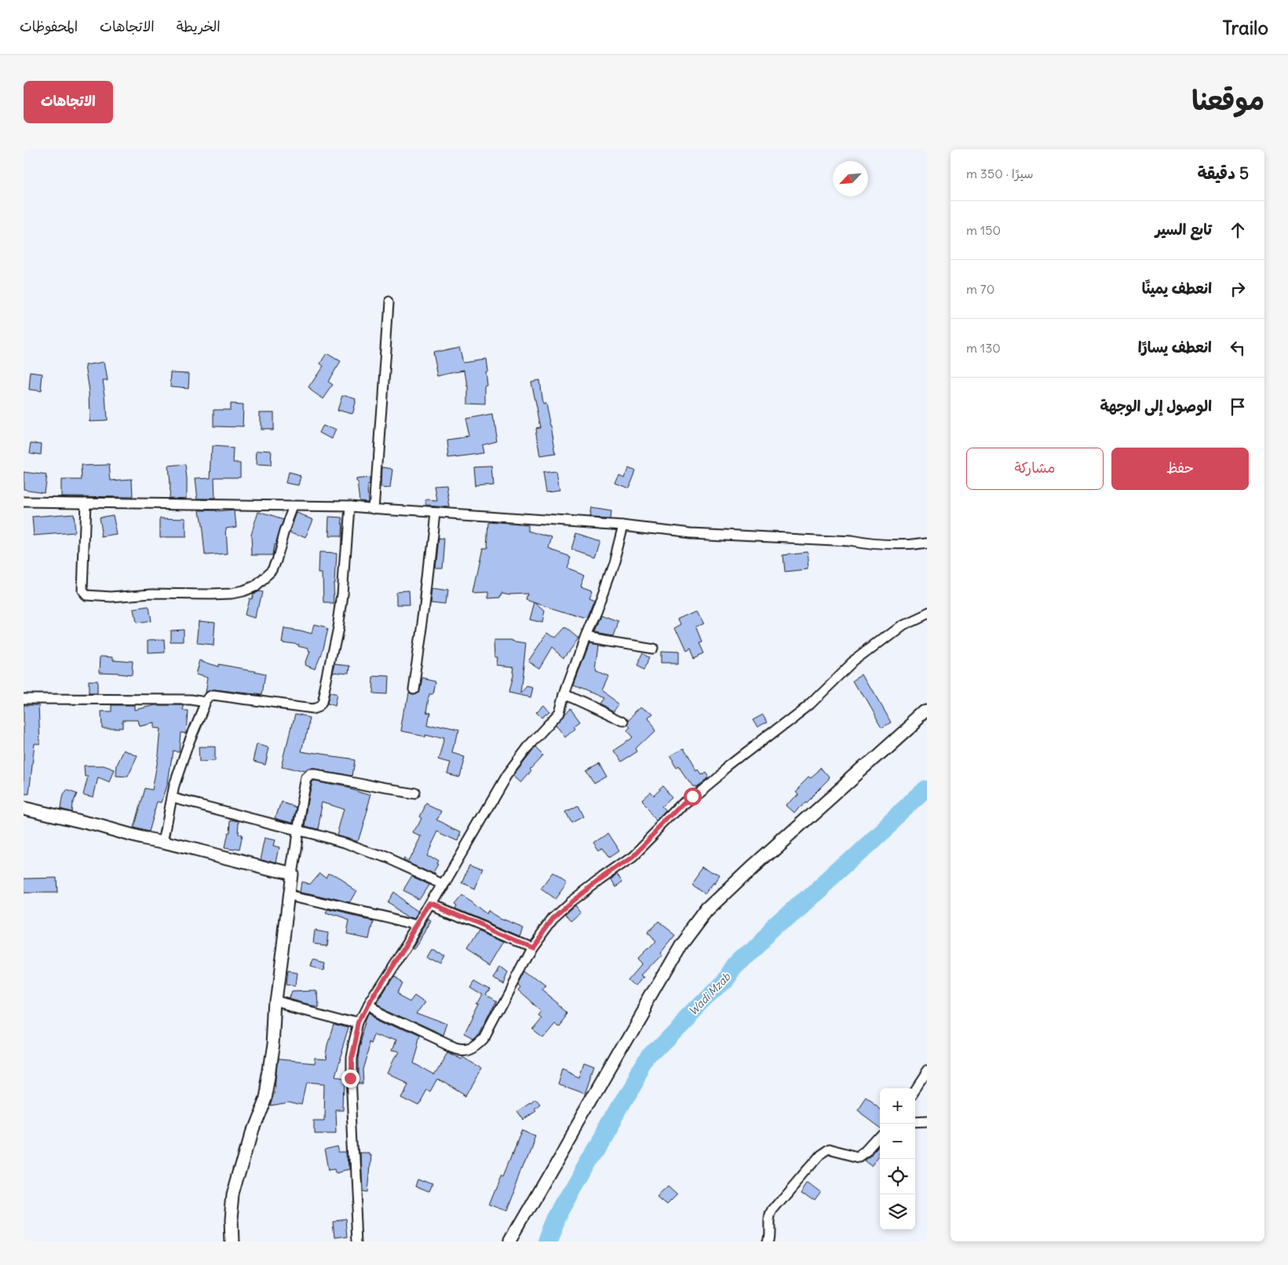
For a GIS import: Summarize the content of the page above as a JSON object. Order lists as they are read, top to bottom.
{
  "water": ["Wadi Mzab"],
  "north": "bottom left",
  "page": {
    "header": "Trailo",
    "nav": ["الخريطة", "الاتجاهات", "المحفوظات"],
    "title": "موقعنا",
    "buttons": [
      "الاتجاهات",
      ["حفظ", "مشاركة"]
    ],
    "heading": ["5 دقيقة", "سيرًا · 350 m"],
    "list": [
      ["تابع السير", "150 m"],
      ["انعطف يمينًا", "70 m"],
      ["انعطف يسارًا", "130 m"],
      "الوصول إلى الوجهة"
    ],
    "map_buttons": ["+", "−"]
  }
}
